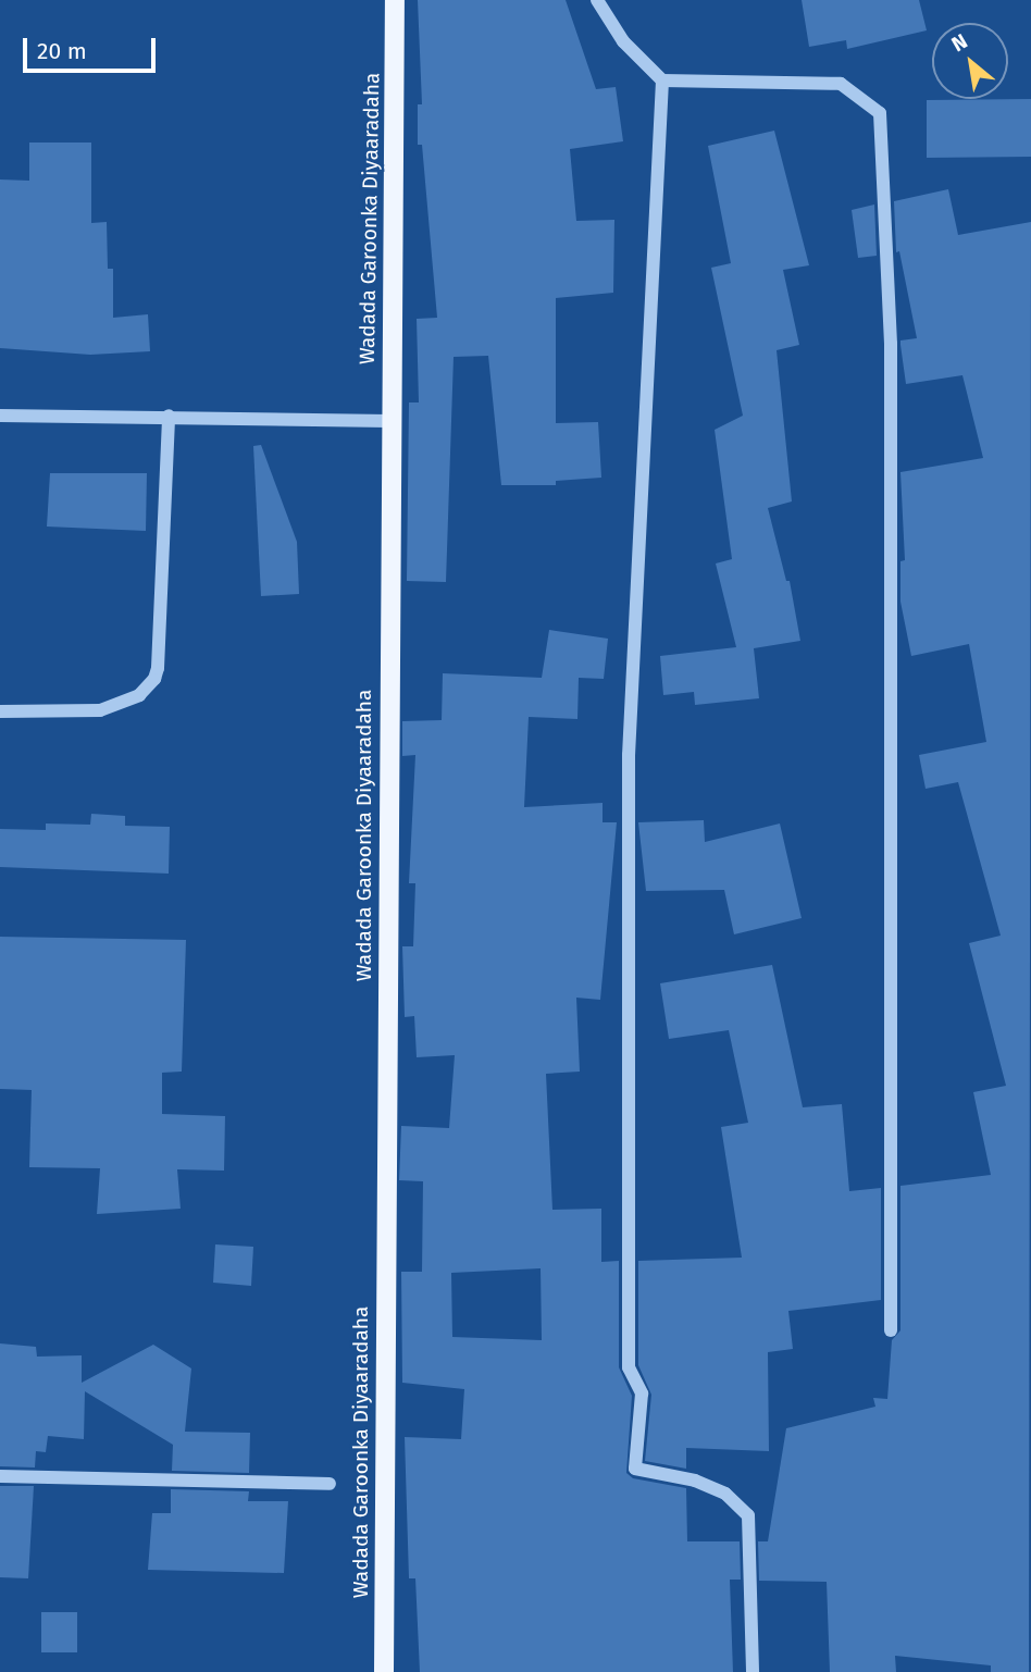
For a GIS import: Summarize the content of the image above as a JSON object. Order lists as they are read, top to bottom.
{
  "streets": {
    "main road": ["Wadada Garoonka Diyaaradaha"]
  },
  "scale_bar": "20 m",
  "north": "top left"
}
